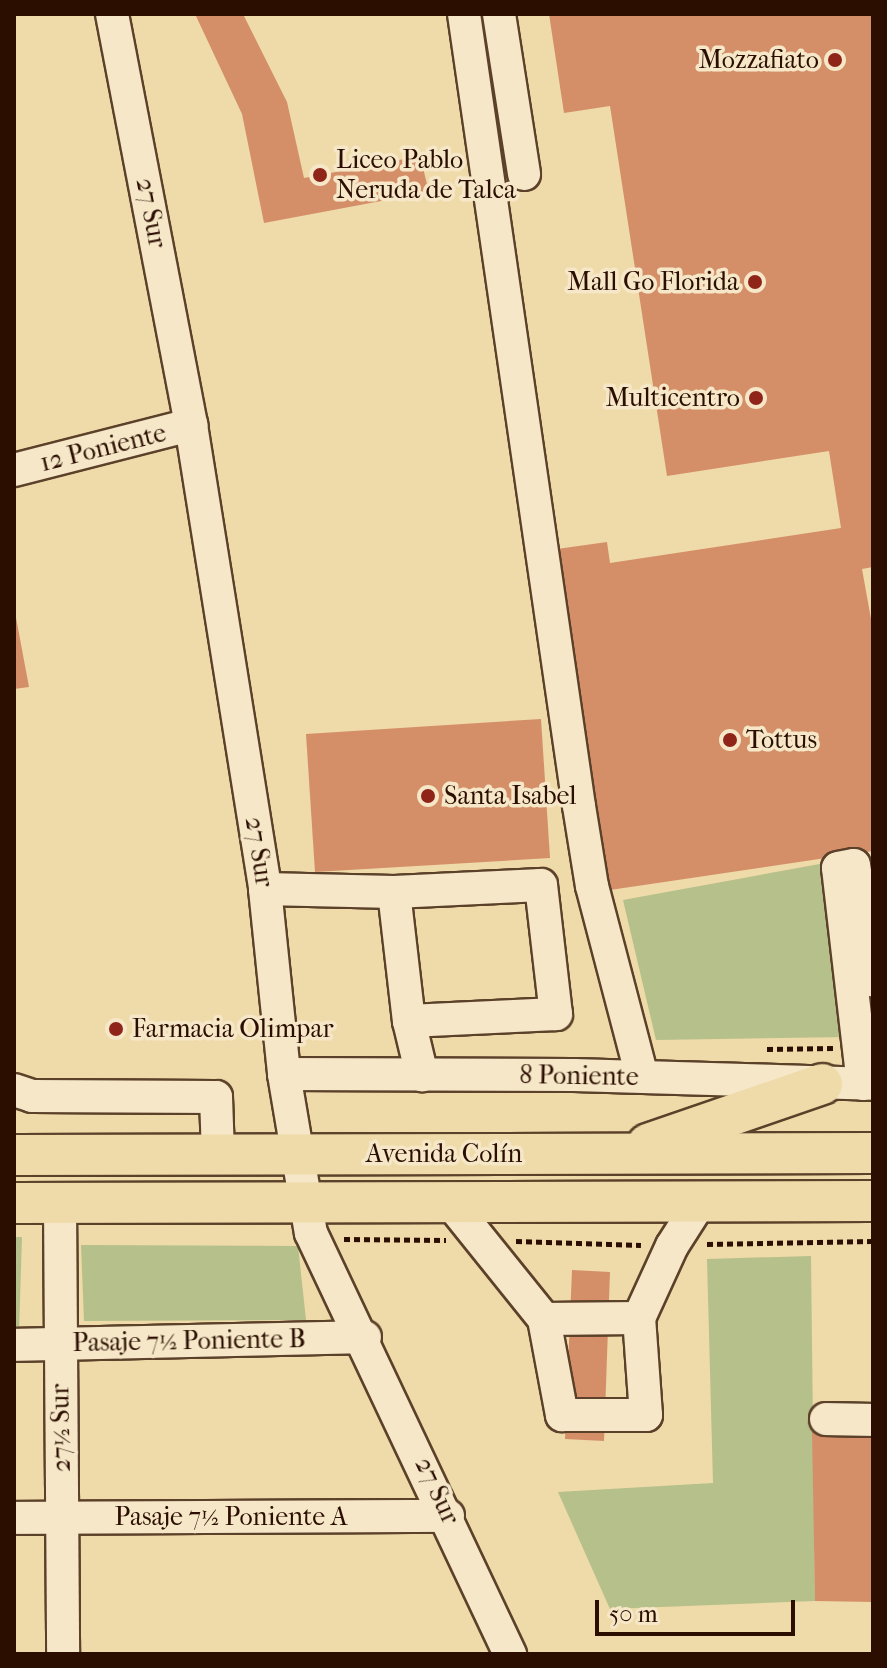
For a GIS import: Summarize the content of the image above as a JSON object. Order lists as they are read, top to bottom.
{
  "streets": {
    "main road": ["Avenida Colín"],
    "street": [
      "27 Sur",
      "12 Poniente",
      "8 Poniente",
      "Pasaje 7½ Poniente B",
      "27½ Sur",
      "Pasaje 7½ Poniente A"
    ]
  },
  "crossings": [
    ["27 Sur", "12 Poniente"],
    ["27 Sur", "8 Poniente"],
    ["27 Sur", "Avenida Colín"],
    ["27 Sur", "Pasaje 7½ Poniente B"],
    ["27 Sur", "Pasaje 7½ Poniente A"],
    ["Avenida Colín", "27½ Sur"],
    ["Pasaje 7½ Poniente B", "27½ Sur"],
    ["27½ Sur", "Pasaje 7½ Poniente A"]
  ],
  "places": [
    "Mozzafiato",
    "Liceo Pablo Neruda de Talca",
    "Mall Go Florida",
    "Multicentro",
    "Tottus",
    "Santa Isabel",
    "Farmacia Olimpar"
  ],
  "scale_bar": "50 m"
}
